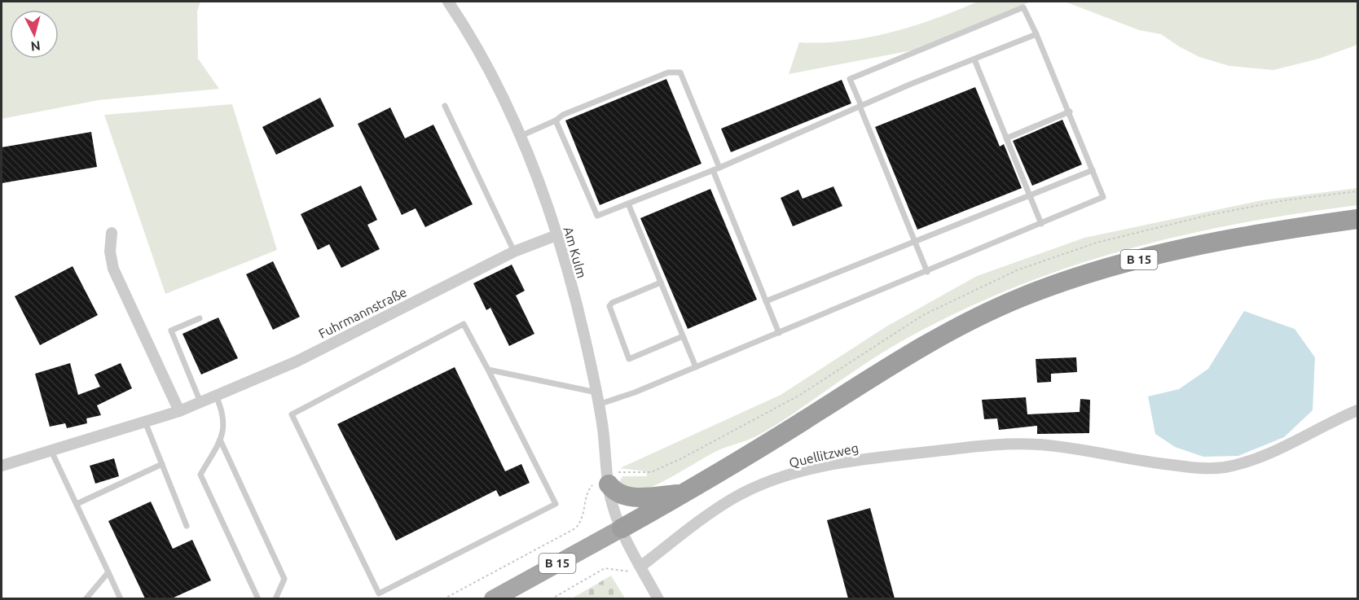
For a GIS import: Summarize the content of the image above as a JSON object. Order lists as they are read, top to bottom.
{
  "streets": {
    "highway": ["B 15"],
    "street": ["Am Kulm", "Fuhrmannstraße", "Quellitzweg"]
  },
  "crossings": [
    ["Am Kulm", "B 15"],
    ["Am Kulm", "Fuhrmannstraße"],
    ["Am Kulm", "Quellitzweg"]
  ],
  "north": "bottom"
}
